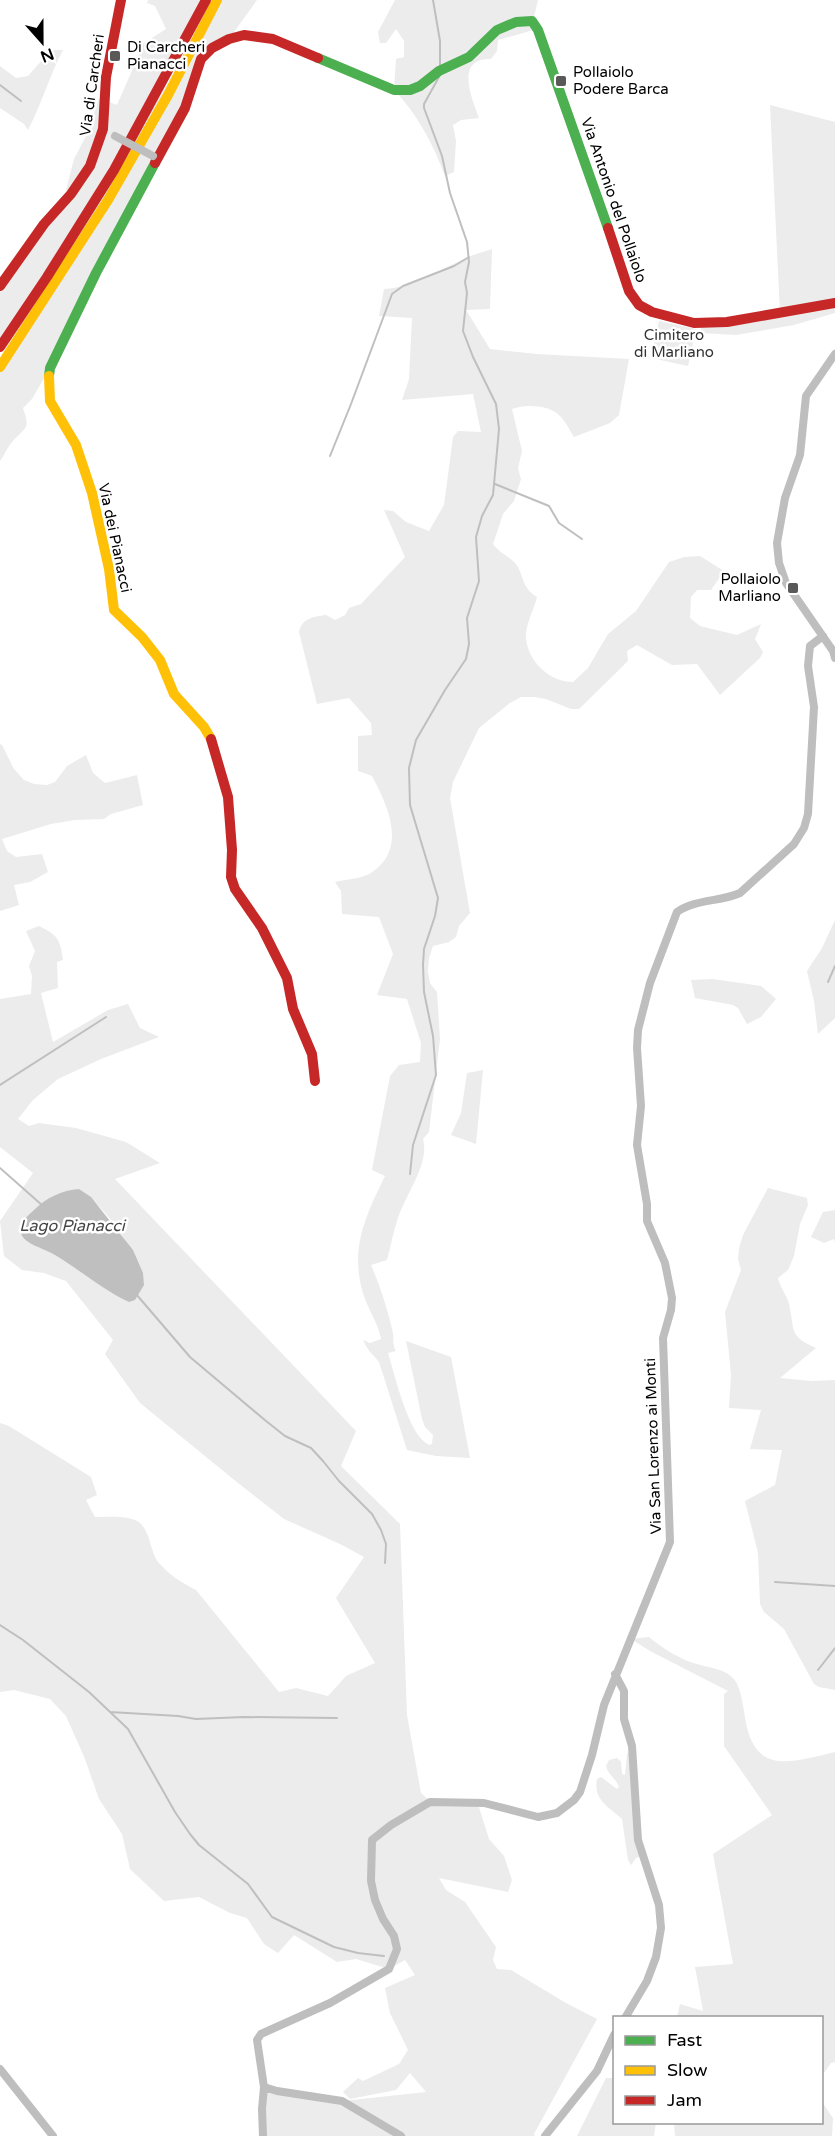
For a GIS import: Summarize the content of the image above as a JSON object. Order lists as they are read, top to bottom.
{
  "streets": {
    "main road": ["Via di Carcheri", "Via Antonio del Pollaiolo", "Via dei Pianacci"],
    "street": ["Via San Lorenzo ai Monti"]
  },
  "crossings": [
    ["Via Antonio del Pollaiolo", "Via dei Pianacci"]
  ],
  "water": ["Lago Pianacci"],
  "parks": ["Cimitero di Marliano"],
  "places": {
    "transit": ["Di Carcheri Pianacci", "Pollaiolo Podere Barca", "Pollaiolo Marliano"]
  },
  "legend": ["Fast", "Slow", "Jam"],
  "north": "bottom"
}
